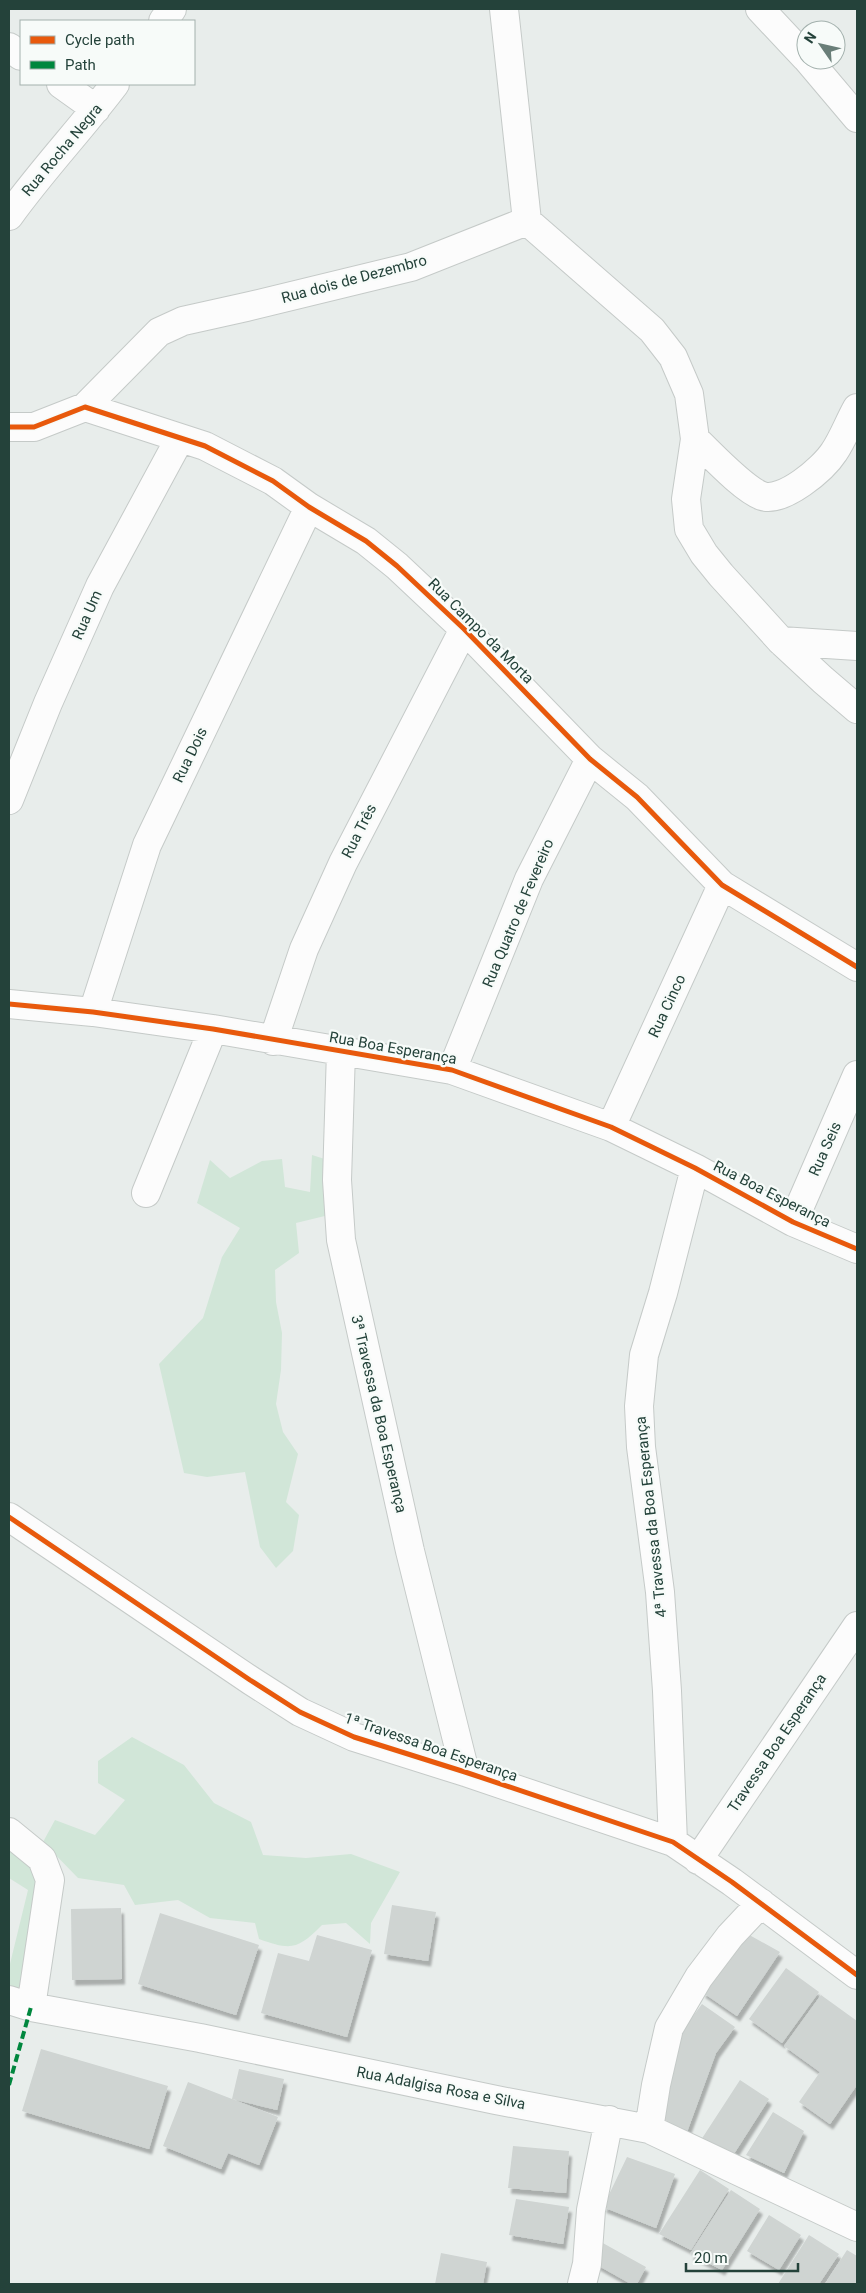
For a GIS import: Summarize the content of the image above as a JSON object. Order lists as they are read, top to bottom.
{
  "streets": {
    "street": [
      "Rua Rocha Negra",
      "Rua dois de Dezembro",
      "Rua Um",
      "Rua Campo da Morta",
      "Rua Dois",
      "Rua Três",
      "Rua Quatro de Fevereiro",
      "Rua Cinco",
      "Rua Boa Esperança",
      "Rua Seis",
      "3ª Travessa da Boa Esperança",
      "4ª Travessa da Boa Esperança",
      "Travessa Boa Esperança",
      "1ª Travessa Boa Esperança",
      "Rua Adalgisa Rosa e Silva"
    ]
  },
  "crossings": [
    ["Rua dois de Dezembro", "Rua Campo da Morta"],
    ["Rua Um", "Rua Campo da Morta"],
    ["Rua Campo da Morta", "Rua Dois"],
    ["Rua Campo da Morta", "Rua Três"],
    ["Rua Campo da Morta", "Rua Quatro de Fevereiro"],
    ["Rua Campo da Morta", "Rua Cinco"],
    ["Rua Dois", "Rua Boa Esperança"],
    ["Rua Três", "Rua Boa Esperança"],
    ["Rua Quatro de Fevereiro", "Rua Boa Esperança"],
    ["Rua Cinco", "Rua Boa Esperança"],
    ["Rua Boa Esperança", "Rua Seis"],
    ["Rua Boa Esperança", "3ª Travessa da Boa Esperança"],
    ["Rua Boa Esperança", "4ª Travessa da Boa Esperança"],
    ["3ª Travessa da Boa Esperança", "1ª Travessa Boa Esperança"],
    ["4ª Travessa da Boa Esperança", "1ª Travessa Boa Esperança"],
    ["Travessa Boa Esperança", "1ª Travessa Boa Esperança"]
  ],
  "legend": ["Cycle path", "Path"],
  "scale_bar": "20 m",
  "north": "top left"
}
